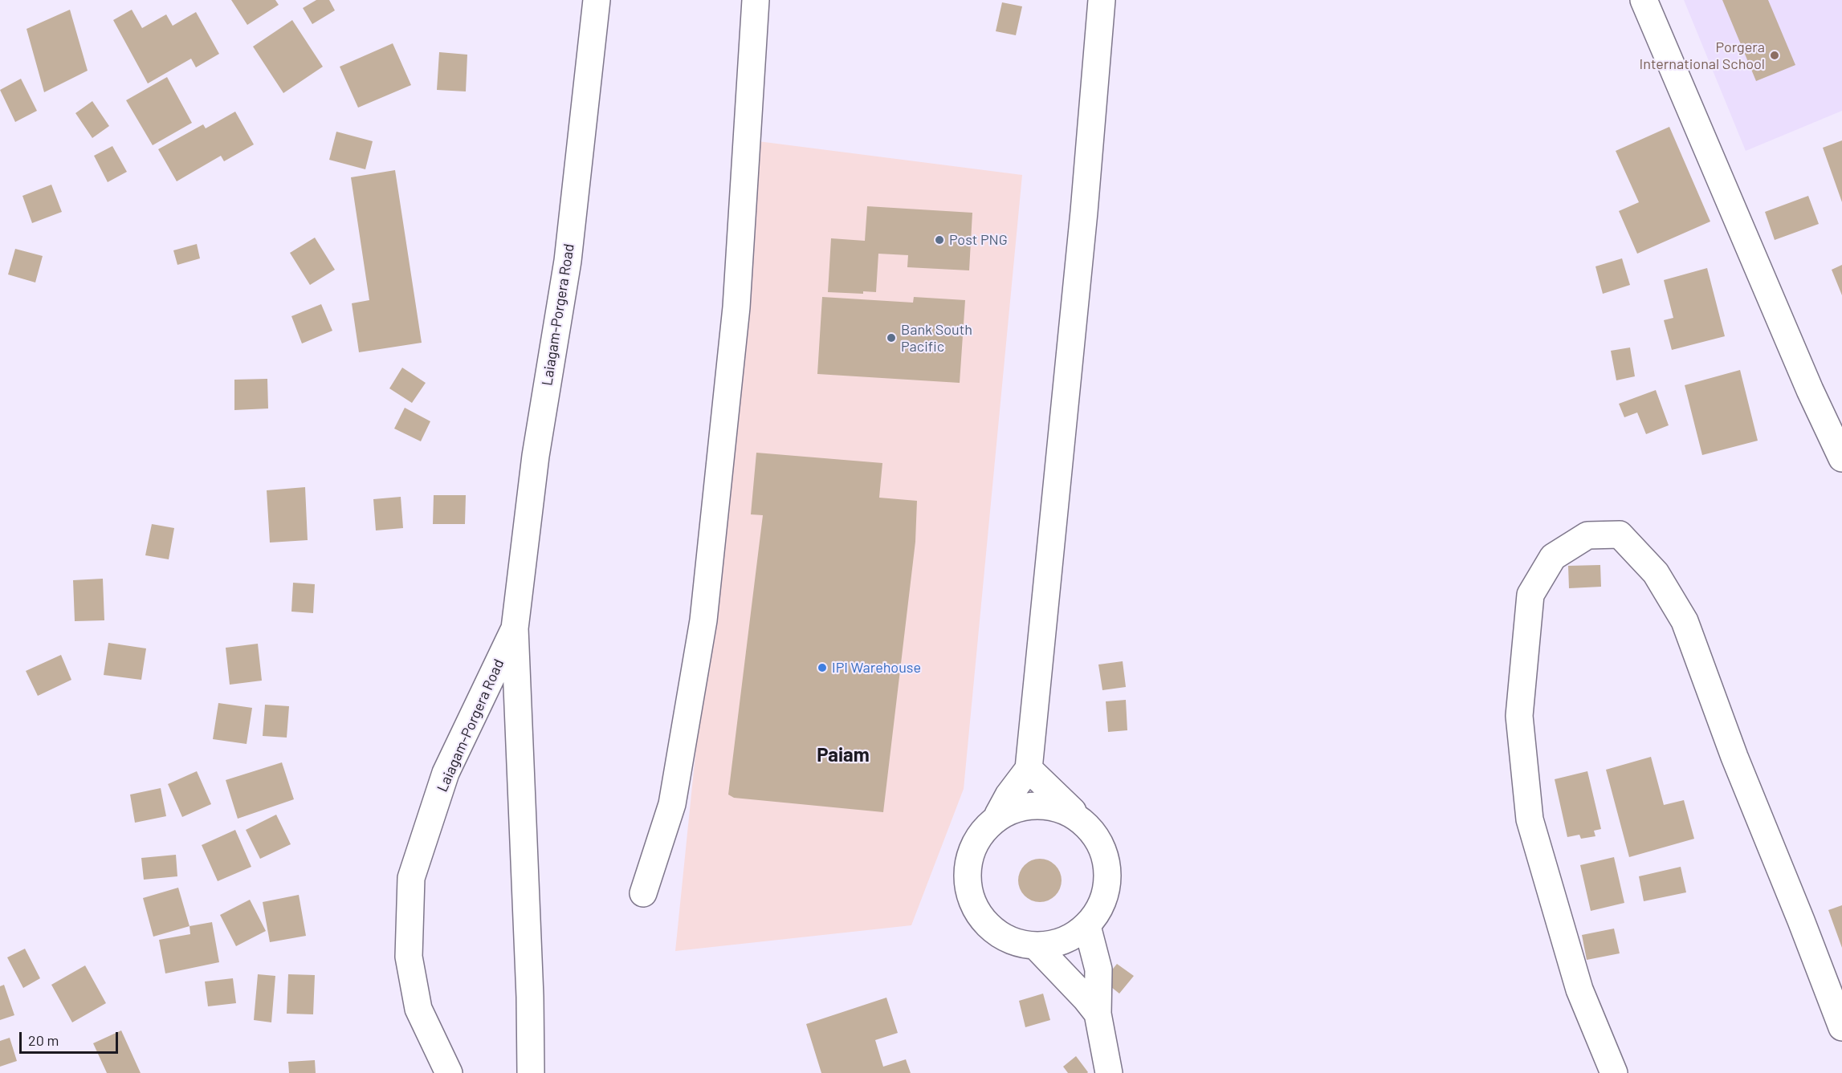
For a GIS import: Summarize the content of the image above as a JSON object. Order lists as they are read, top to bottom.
{
  "streets": {
    "street": ["Laiagam-Porgera Road"]
  },
  "districts": ["Paiam"],
  "places": [
    "Porgera International School",
    "Post PNG",
    "Bank South Pacific",
    "IPI Warehouse"
  ],
  "scale_bar": "20 m"
}
